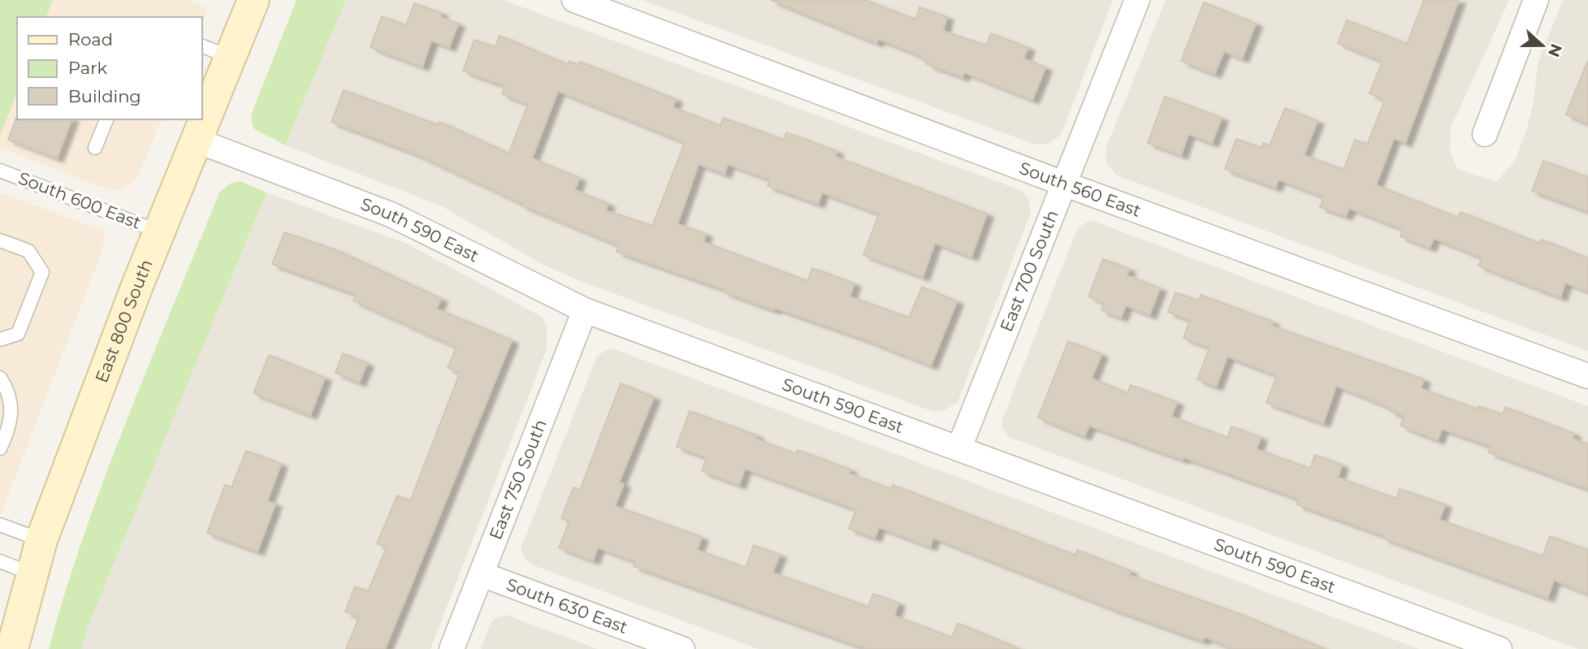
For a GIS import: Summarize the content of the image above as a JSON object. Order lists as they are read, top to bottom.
{
  "streets": {
    "main road": ["East 800 South"],
    "street": [
      "South 560 East",
      "South 590 East",
      "East 700 South",
      "East 750 South",
      "South 630 East"
    ],
    "lane": ["South 600 East"]
  },
  "crossings": [
    ["South 560 East", "East 700 South"],
    ["South 600 East", "East 800 South"],
    ["South 590 East", "East 700 South"],
    ["South 590 East", "East 800 South"],
    ["South 590 East", "East 750 South"],
    ["East 750 South", "South 630 East"]
  ],
  "legend": ["Road", "Park", "Building"],
  "north": "right"
}
